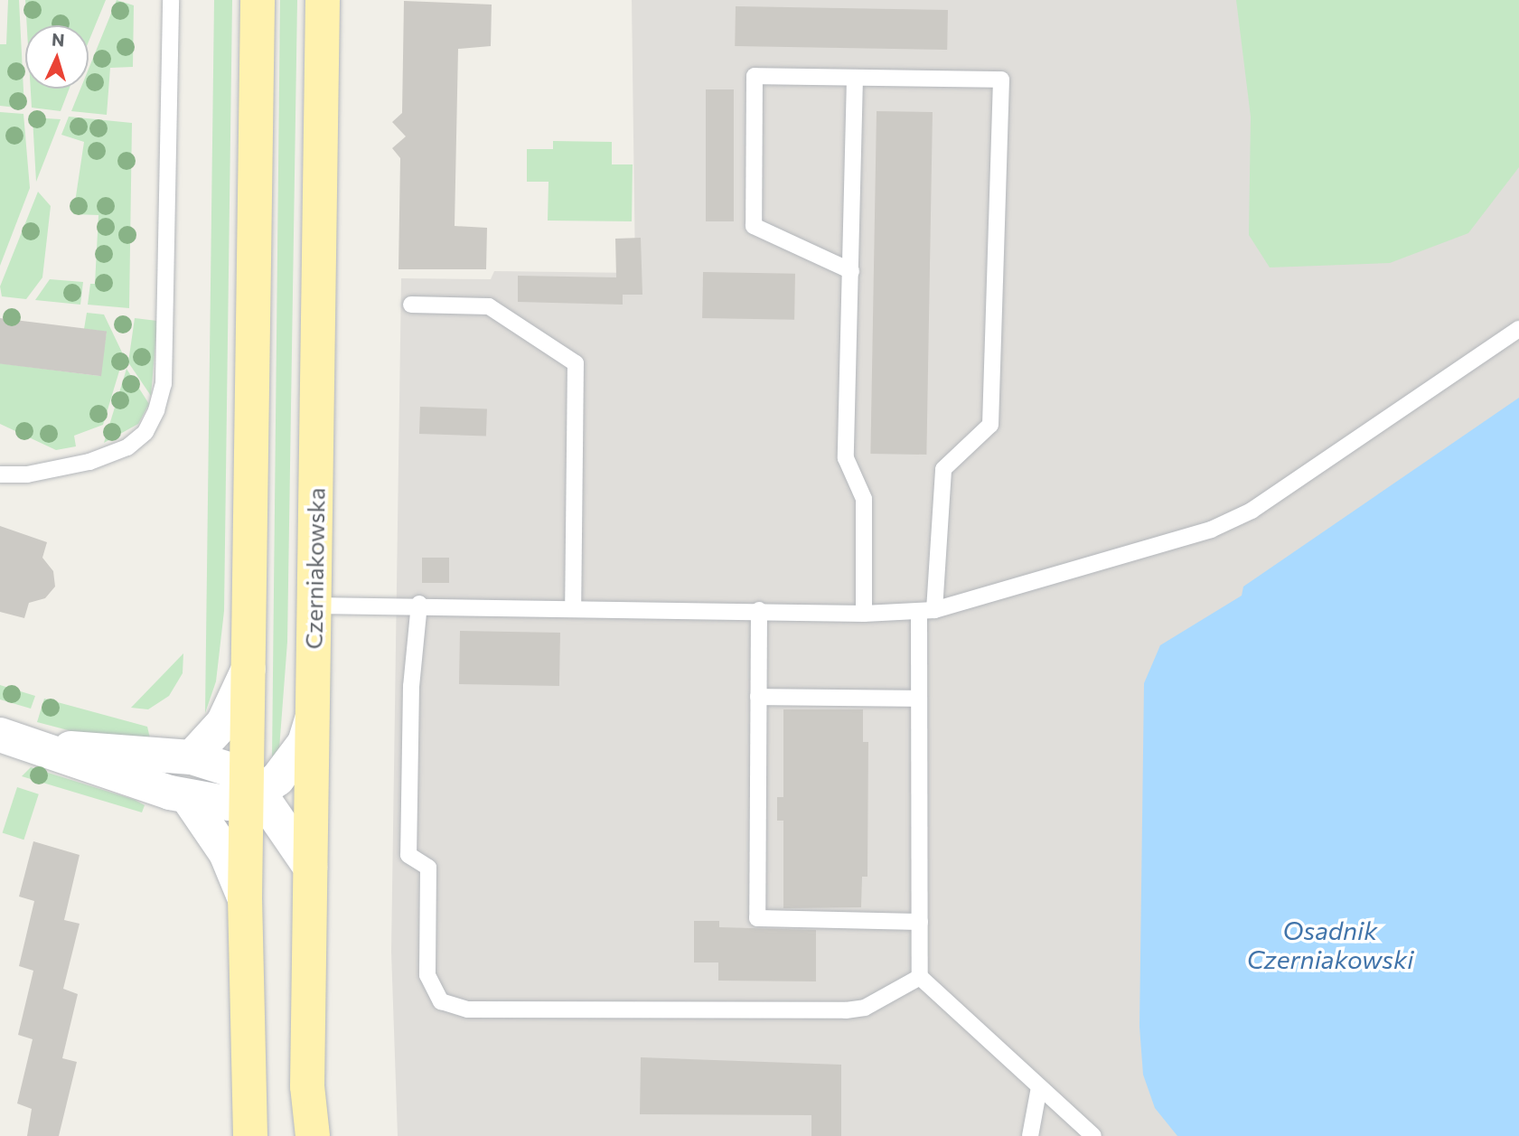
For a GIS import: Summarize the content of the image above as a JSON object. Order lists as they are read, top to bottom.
{
  "streets": {
    "main road": ["Czerniakowska"]
  },
  "water": ["Osadnik Czerniakowski"],
  "north": "top"
}
